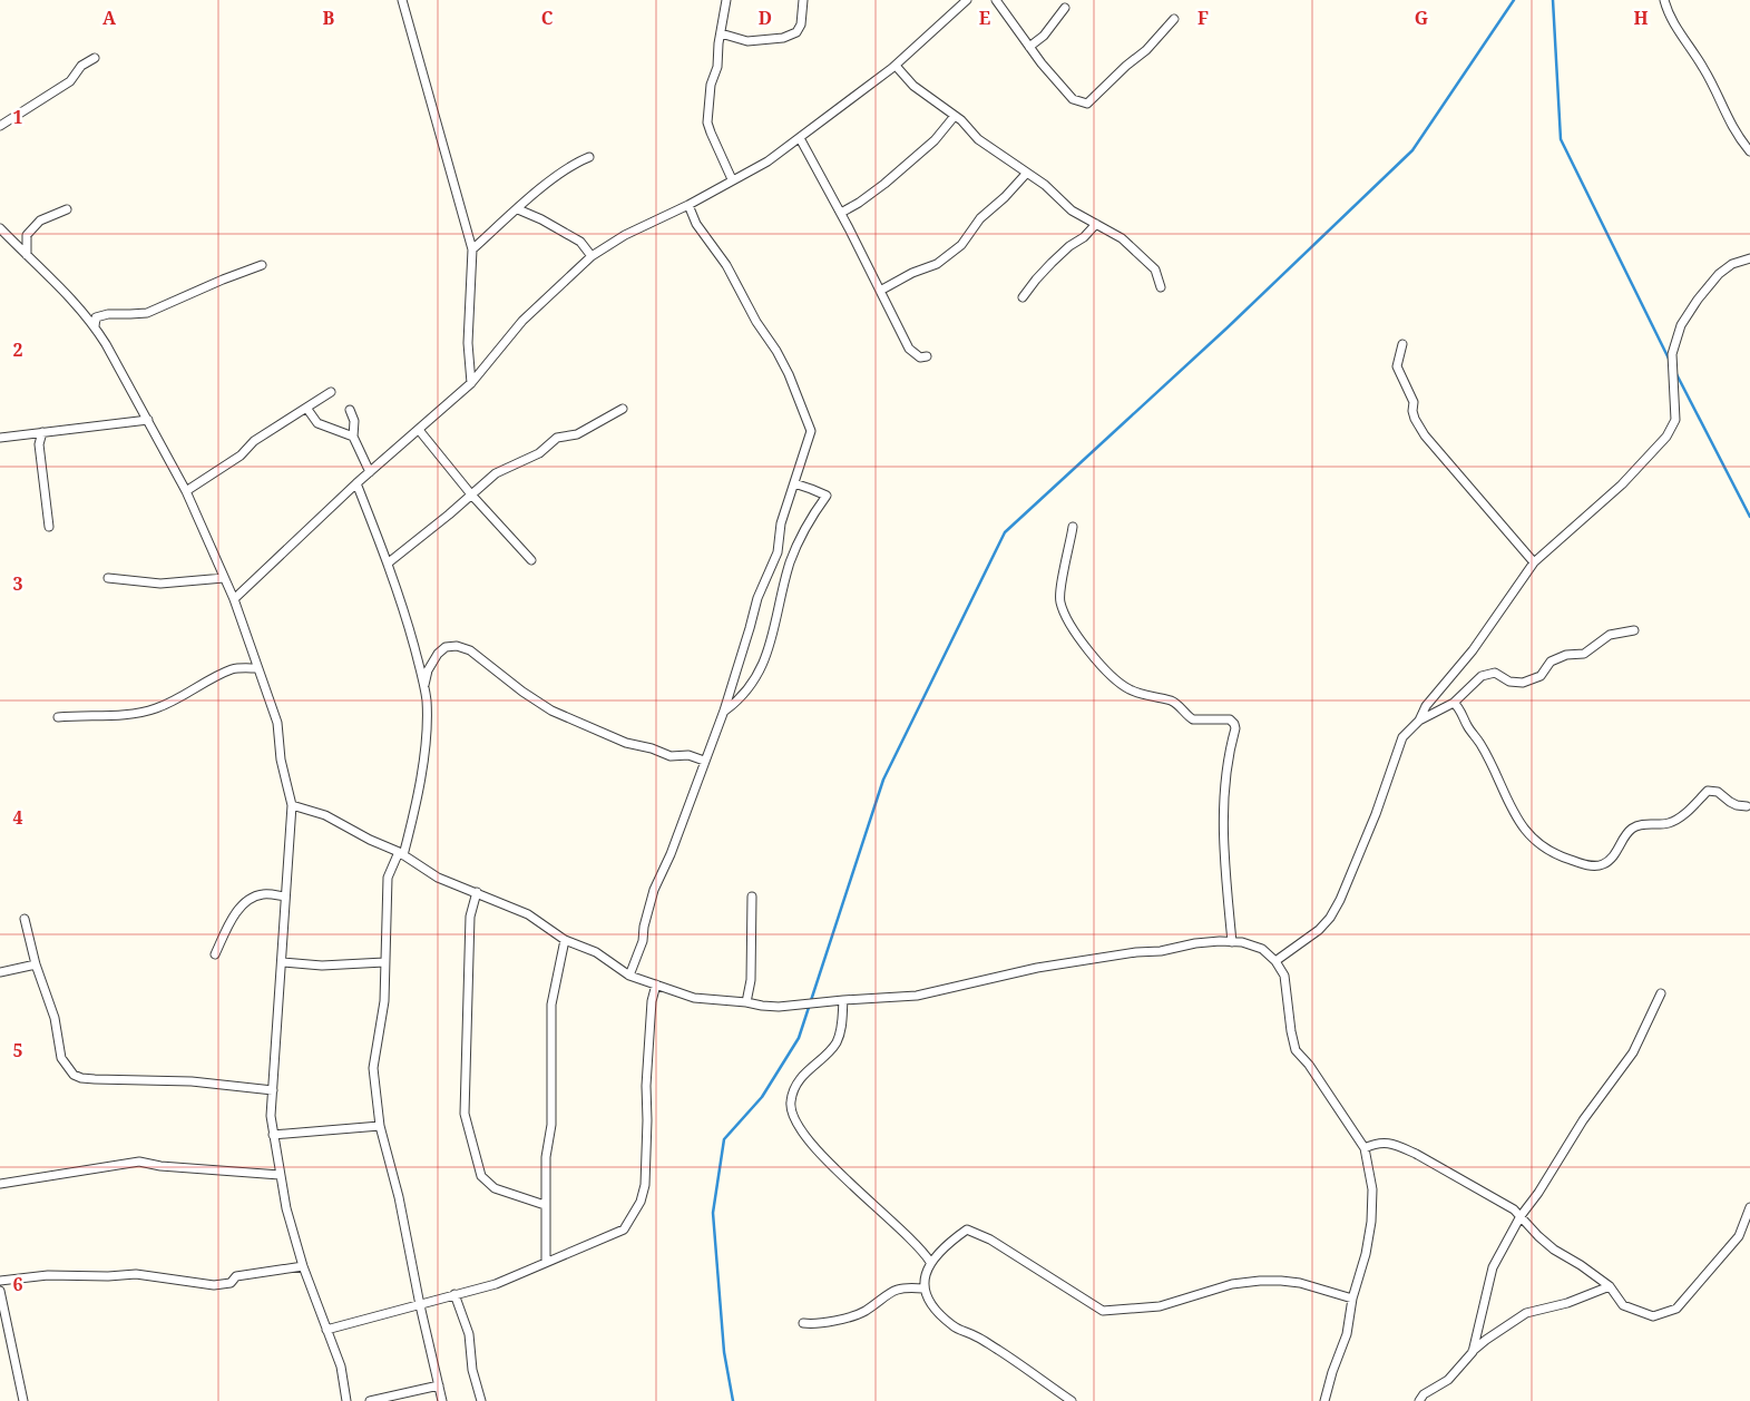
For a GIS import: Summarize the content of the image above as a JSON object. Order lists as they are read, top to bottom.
{
  "grid": {
    "columns": [
      "A",
      "B",
      "C",
      "D",
      "E",
      "F",
      "G",
      "H"
    ],
    "rows": [
      "1",
      "2",
      "3",
      "4",
      "5",
      "6"
    ]
  }
}
